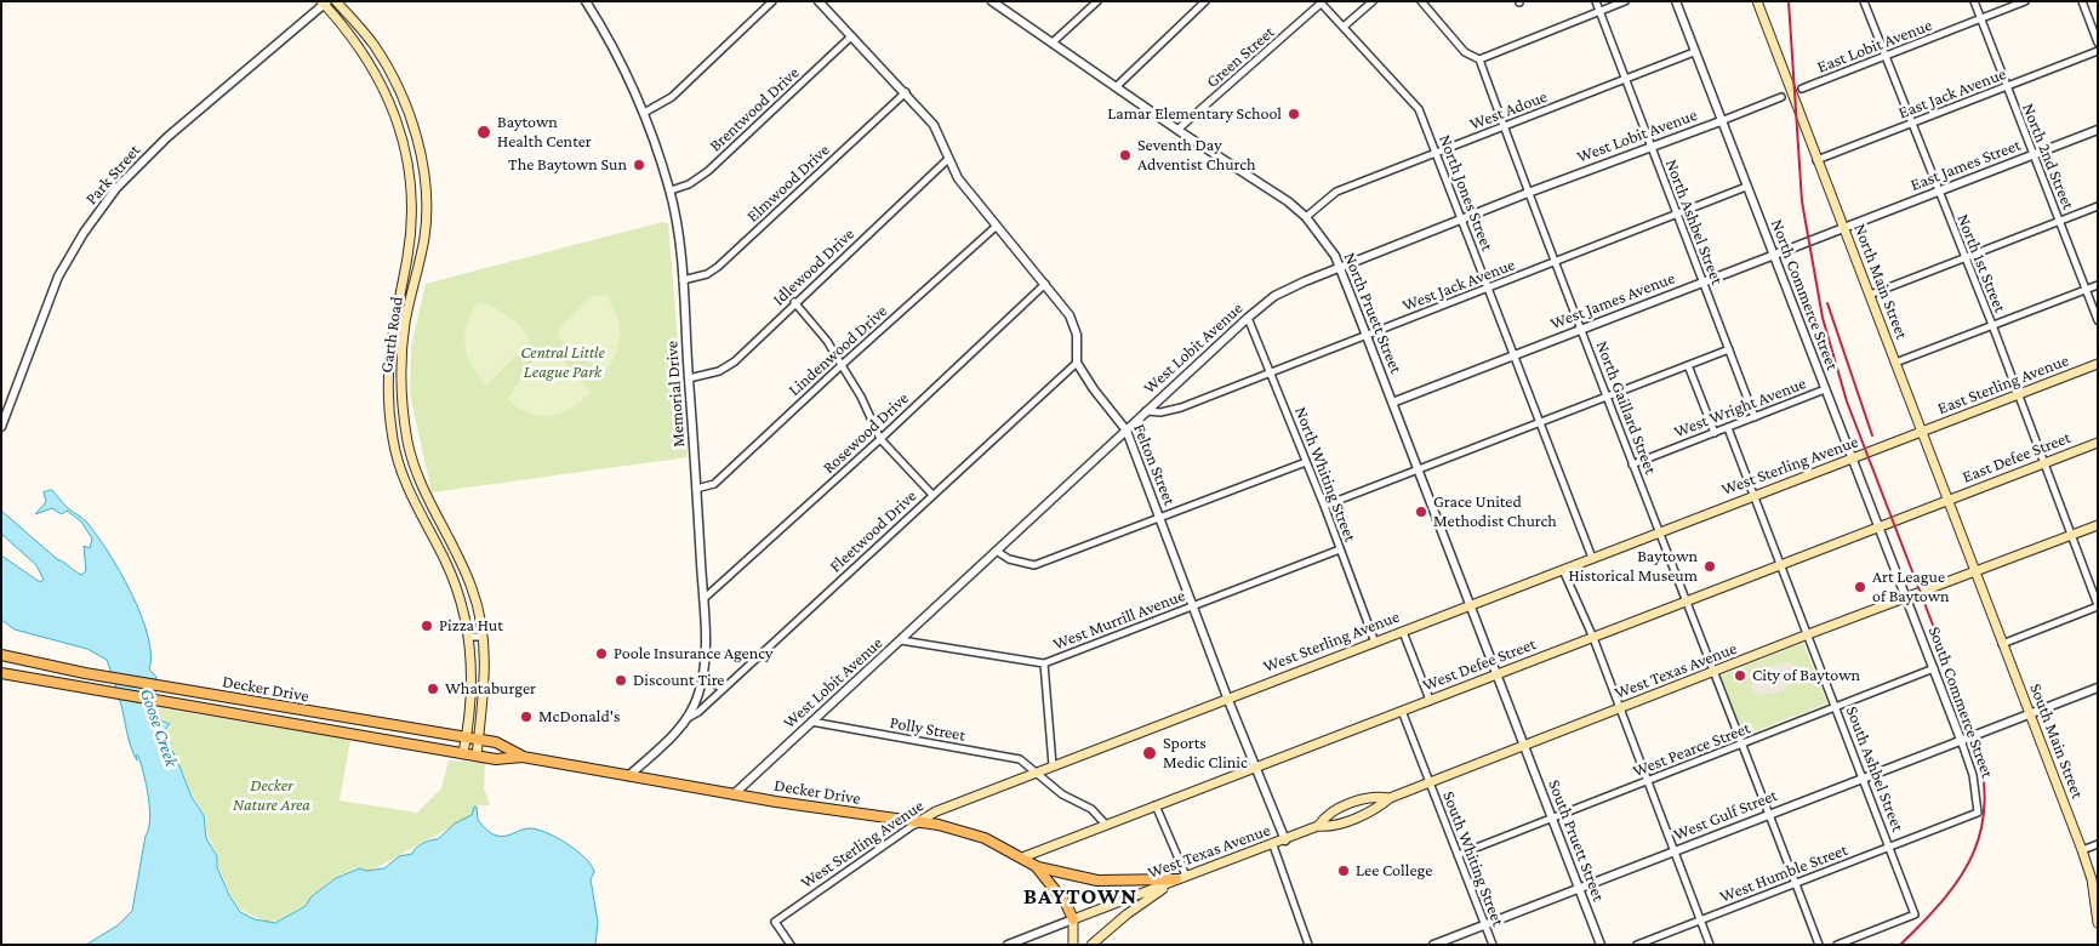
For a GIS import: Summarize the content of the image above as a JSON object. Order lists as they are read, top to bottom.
{
  "streets": {
    "main road": [
      "North Main Street",
      "Garth Road",
      "East Sterling Avenue",
      "East Defee Street",
      "West Sterling Avenue",
      "West Defee Street",
      "West Texas Avenue",
      "Decker Drive",
      "South Main Street"
    ],
    "street": [
      "East Lobit Avenue",
      "Green Street",
      "East Jack Avenue",
      "Brentwood Drive",
      "West Adoue",
      "West Lobit Avenue",
      "North 2nd Street",
      "East James Street",
      "Park Street",
      "Elmwood Drive",
      "North Jones Street",
      "North Ashbel Street",
      "North 1st Street",
      "Idlewood Drive",
      "West Jack Avenue",
      "North Commerce Street",
      "West James Avenue",
      "North Pruett Street",
      "Lindenwood Drive",
      "Memorial Drive",
      "North Gaillard Street",
      "West Wright Avenue",
      "Rosewood Drive",
      "Felton Street",
      "North Whiting Street",
      "Fleetwood Drive",
      "West Murrill Avenue",
      "South Commerce Street",
      "Polly Street",
      "West Pearce Street",
      "South Ashbel Street",
      "West Gulf Street",
      "South Pruett Street",
      "South Whiting Street",
      "West Humble Street"
    ]
  },
  "crossings": [
    ["East Lobit Avenue", "North 2nd Street"],
    ["East Lobit Avenue", "North 1st Street"],
    ["Green Street", "North Jones Street"],
    ["Green Street", "North Pruett Street"],
    ["East Jack Avenue", "North 2nd Street"],
    ["East Jack Avenue", "North 1st Street"],
    ["East Jack Avenue", "North Main Street"],
    ["Brentwood Drive", "Memorial Drive"],
    ["Brentwood Drive", "Felton Street"],
    ["West Adoue", "North Jones Street"],
    ["West Adoue", "North Ashbel Street"],
    ["West Adoue", "North Commerce Street"],
    ["West Adoue", "North Pruett Street"],
    ["West Adoue", "North Gaillard Street"],
    ["West Lobit Avenue", "North Jones Street"],
    ["West Lobit Avenue", "North Ashbel Street"],
    ["West Lobit Avenue", "West Jack Avenue"],
    ["West Lobit Avenue", "North Commerce Street"],
    ["West Lobit Avenue", "North Pruett Street"],
    ["West Lobit Avenue", "North Gaillard Street"],
    ["West Lobit Avenue", "Felton Street"],
    ["West Lobit Avenue", "North Whiting Street"],
    ["West Lobit Avenue", "West Murrill Avenue"],
    ["West Lobit Avenue", "Decker Drive"],
    ["West Lobit Avenue", "Polly Street"],
    ["North 2nd Street", "East James Street"],
    ["East James Street", "North 1st Street"],
    ["East James Street", "North Main Street"],
    ["East James Street", "West James Avenue"],
    ["Park Street", "Garth Road"],
    ["Elmwood Drive", "Memorial Drive"],
    ["Elmwood Drive", "Felton Street"],
    ["North Jones Street", "West Jack Avenue"],
    ["North Jones Street", "West James Avenue"],
    ["North Jones Street", "West Sterling Avenue"],
    ["North Ashbel Street", "West Jack Avenue"],
    ["North Ashbel Street", "West James Avenue"],
    ["North Ashbel Street", "West Wright Avenue"],
    ["North 1st Street", "East Sterling Avenue"],
    ["North 1st Street", "East Defee Street"],
    ["North 1st Street", "West Texas Avenue"],
    ["Idlewood Drive", "Memorial Drive"],
    ["Idlewood Drive", "Felton Street"],
    ["North Main Street", "West James Avenue"],
    ["North Main Street", "East Sterling Avenue"],
    ["North Main Street", "East Defee Street"],
    ["North Main Street", "West Sterling Avenue"],
    ["North Main Street", "West Defee Street"],
    ["North Main Street", "West Texas Avenue"],
    ["North Main Street", "South Main Street"],
    ["West Jack Avenue", "North Commerce Street"],
    ["West Jack Avenue", "North Pruett Street"],
    ["West Jack Avenue", "North Gaillard Street"],
    ["West Jack Avenue", "North Whiting Street"],
    ["North Commerce Street", "West James Avenue"],
    ["North Commerce Street", "West Wright Avenue"],
    ["North Commerce Street", "West Sterling Avenue"],
    ["North Commerce Street", "West Defee Street"],
    ["North Commerce Street", "West Texas Avenue"],
    ["North Commerce Street", "South Commerce Street"],
    ["West James Avenue", "North Pruett Street"],
    ["West James Avenue", "North Gaillard Street"],
    ["North Pruett Street", "West Sterling Avenue"],
    ["North Pruett Street", "West Defee Street"],
    ["North Pruett Street", "West Texas Avenue"],
    ["North Pruett Street", "South Pruett Street"],
    ["Garth Road", "Decker Drive"],
    ["Lindenwood Drive", "Memorial Drive"],
    ["Lindenwood Drive", "Felton Street"],
    ["East Sterling Avenue", "West Sterling Avenue"],
    ["Memorial Drive", "Rosewood Drive"],
    ["Memorial Drive", "Fleetwood Drive"],
    ["Memorial Drive", "Decker Drive"],
    ["North Gaillard Street", "West Wright Avenue"],
    ["North Gaillard Street", "West Sterling Avenue"],
    ["North Gaillard Street", "West Defee Street"],
    ["North Gaillard Street", "West Texas Avenue"],
    ["North Gaillard Street", "West Pearce Street"],
    ["North Gaillard Street", "West Gulf Street"],
    ["North Gaillard Street", "West Humble Street"],
    ["Rosewood Drive", "Felton Street"],
    ["East Defee Street", "West Defee Street"],
    ["Felton Street", "West Sterling Avenue"],
    ["Felton Street", "Fleetwood Drive"],
    ["Felton Street", "West Murrill Avenue"],
    ["Felton Street", "West Defee Street"],
    ["Felton Street", "West Texas Avenue"],
    ["West Sterling Avenue", "North Whiting Street"],
    ["West Sterling Avenue", "Decker Drive"],
    ["West Sterling Avenue", "Polly Street"],
    ["North Whiting Street", "West Murrill Avenue"],
    ["West Defee Street", "Decker Drive"],
    ["West Defee Street", "Polly Street"],
    ["West Texas Avenue", "Decker Drive"],
    ["West Texas Avenue", "South Commerce Street"],
    ["West Texas Avenue", "South Main Street"],
    ["West Texas Avenue", "South Ashbel Street"],
    ["West Texas Avenue", "South Pruett Street"],
    ["West Texas Avenue", "South Whiting Street"],
    ["South Commerce Street", "West Pearce Street"],
    ["South Commerce Street", "West Gulf Street"],
    ["South Commerce Street", "West Humble Street"],
    ["South Main Street", "West Gulf Street"],
    ["West Pearce Street", "South Ashbel Street"],
    ["West Pearce Street", "South Pruett Street"],
    ["West Pearce Street", "South Whiting Street"],
    ["South Ashbel Street", "West Gulf Street"],
    ["South Ashbel Street", "West Humble Street"],
    ["West Gulf Street", "South Pruett Street"],
    ["West Gulf Street", "South Whiting Street"]
  ],
  "districts": ["BAYTOWN"],
  "water": ["Goose Creek"],
  "parks": ["Central Little League Park", "Decker Nature Area"],
  "places": [
    "Lamar Elementary School",
    "Baytown Health Center",
    "Seventh Day Adventist Church",
    "The Baytown Sun",
    "Grace United Methodist Church",
    "Baytown Historical Museum",
    "Art League of Baytown",
    "Pizza Hut",
    "Poole Insurance Agency",
    "City of Baytown",
    "Discount Tire",
    "Whataburger",
    "McDonald's",
    "Sports Medic Clinic",
    "Lee College"
  ]
}
